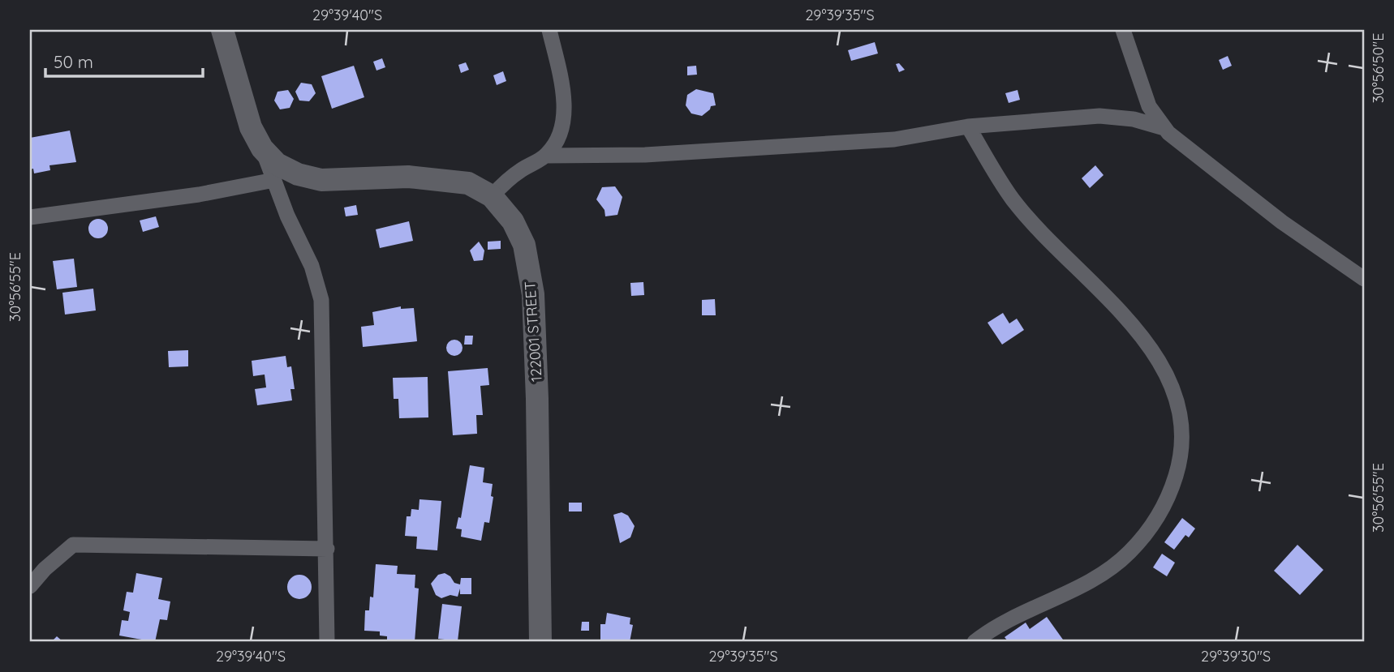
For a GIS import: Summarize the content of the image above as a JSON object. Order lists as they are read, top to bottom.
{
  "streets": {
    "street": ["122001 STREET"]
  },
  "scale_bar": "50 m",
  "coordinates": [
    "29°39'40\"S",
    "29°39'35\"S",
    "30°56'50\"E",
    "30°56'55\"E",
    "29°39'30\"S"
  ]
}
